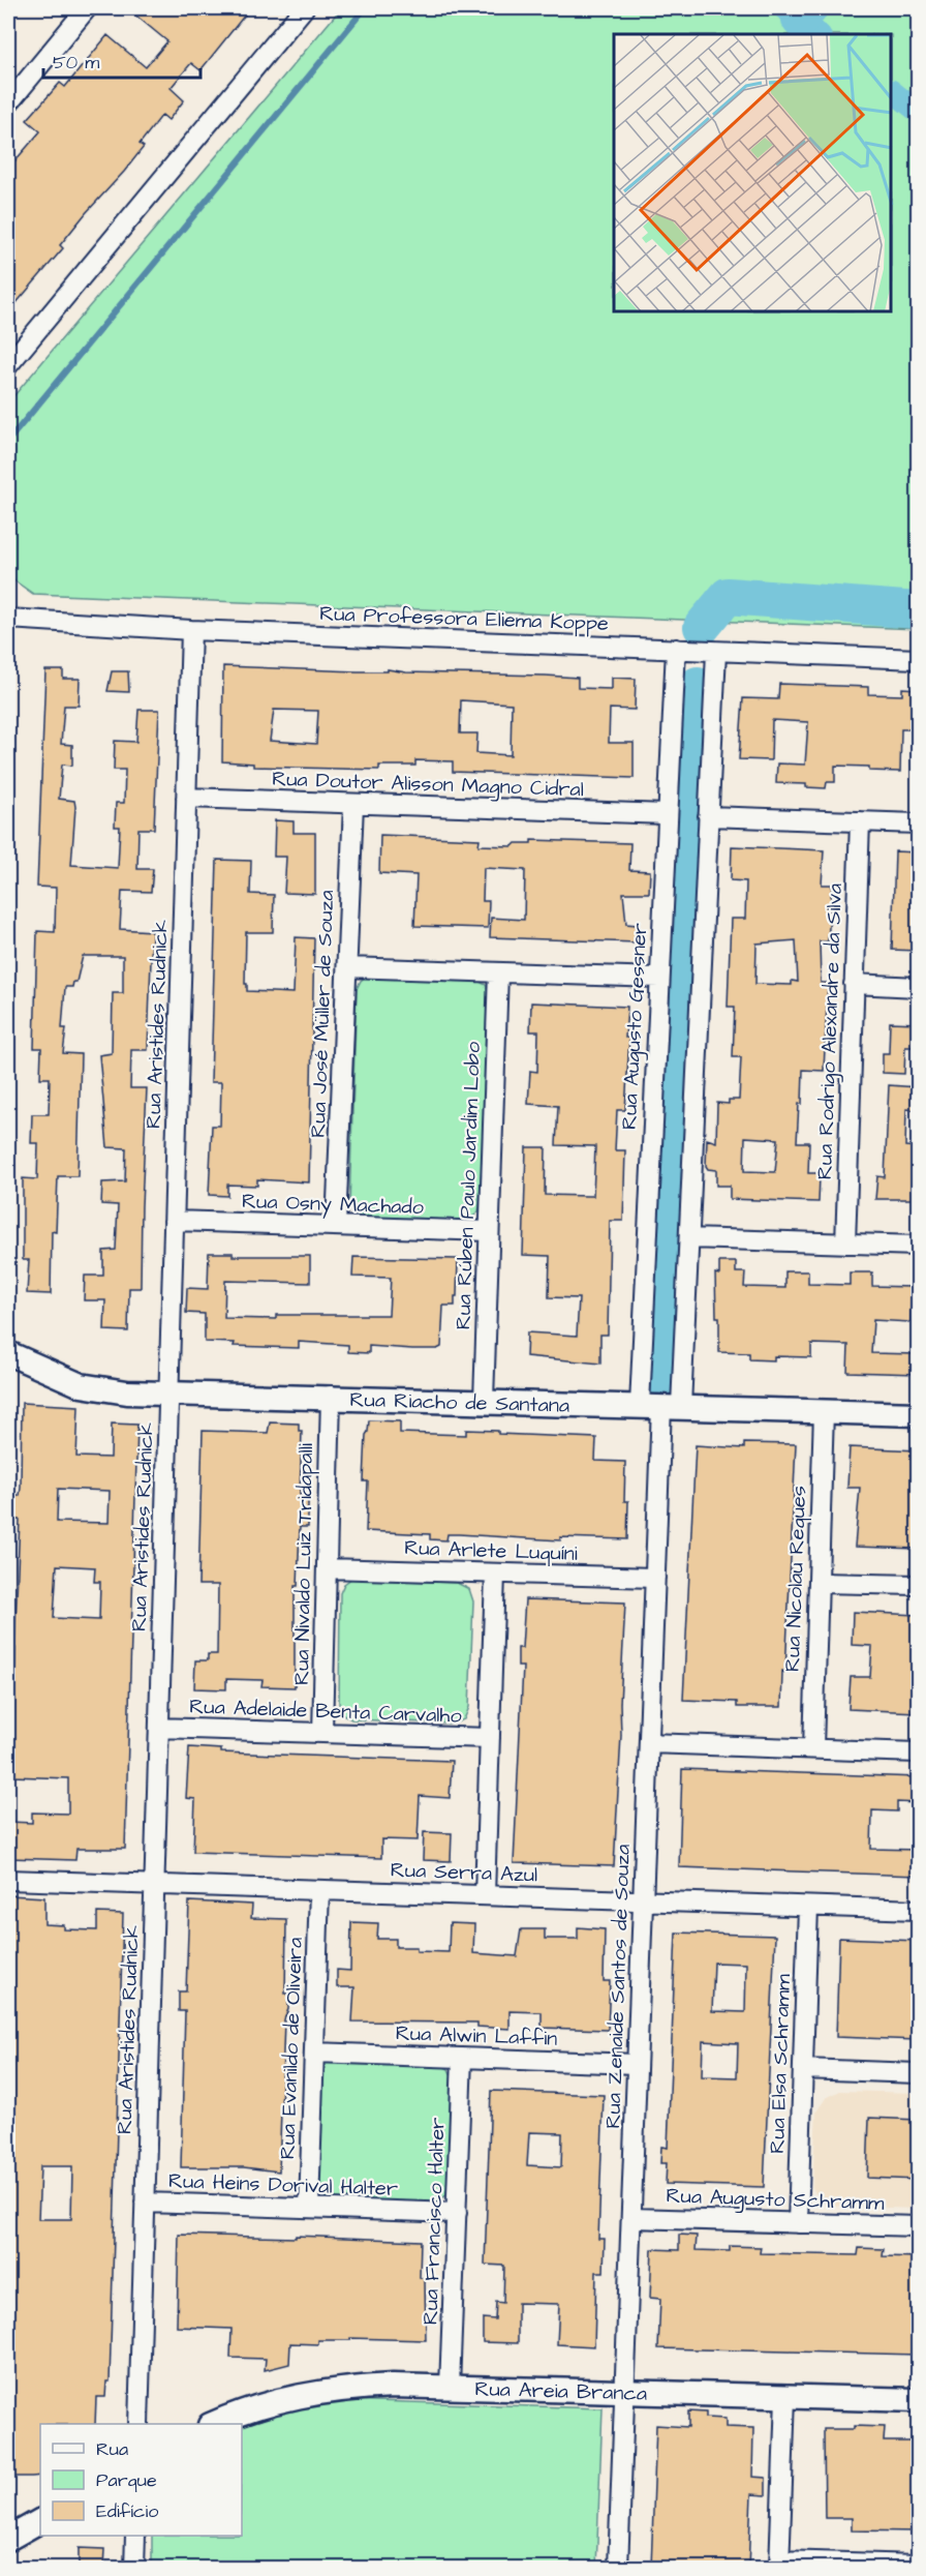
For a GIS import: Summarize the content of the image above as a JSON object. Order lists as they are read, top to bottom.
{
  "streets": {
    "street": [
      "Rua Professora Eliema Koppe",
      "Rua Doutor Alisson Magno Cidral",
      "Rua José Müller de Souza",
      "Rua Aristides Rudnick",
      "Rua Augusto Gessner",
      "Rua Rodrigo Alexandre da Silva",
      "Rua Rúben Paulo Jardim Lobo",
      "Rua Osny Machado",
      "Rua Riacho de Santana",
      "Rua Arlete Luquíni",
      "Rua Nivaldo Luiz Tridapalli",
      "Rua Nicolau Reques",
      "Rua Adelaide Benta Carvalho",
      "Rua Serra Azul",
      "Rua Zenaide Santos de Souza",
      "Rua Alwin Laffin",
      "Rua Evanildo de Oliveira",
      "Rua Elsa Schramm",
      "Rua Heins Dorival Halter",
      "Rua Augusto Schramm",
      "Rua Francisco Halter",
      "Rua Areia Branca"
    ]
  },
  "crossings": [
    ["Rua Professora Eliema Koppe", "Rua Aristides Rudnick"],
    ["Rua Professora Eliema Koppe", "Rua Augusto Gessner"],
    ["Rua Doutor Alisson Magno Cidral", "Rua José Müller de Souza"],
    ["Rua Doutor Alisson Magno Cidral", "Rua Aristides Rudnick"],
    ["Rua Doutor Alisson Magno Cidral", "Rua Augusto Gessner"],
    ["Rua José Müller de Souza", "Rua Osny Machado"],
    ["Rua Aristides Rudnick", "Rua Osny Machado"],
    ["Rua Aristides Rudnick", "Rua Riacho de Santana"],
    ["Rua Aristides Rudnick", "Rua Adelaide Benta Carvalho"],
    ["Rua Aristides Rudnick", "Rua Serra Azul"],
    ["Rua Aristides Rudnick", "Rua Heins Dorival Halter"],
    ["Rua Augusto Gessner", "Rua Riacho de Santana"],
    ["Rua Augusto Gessner", "Rua Zenaide Santos de Souza"],
    ["Rua Rúben Paulo Jardim Lobo", "Rua Osny Machado"],
    ["Rua Rúben Paulo Jardim Lobo", "Rua Riacho de Santana"],
    ["Rua Riacho de Santana", "Rua Nivaldo Luiz Tridapalli"],
    ["Rua Riacho de Santana", "Rua Nicolau Reques"],
    ["Rua Riacho de Santana", "Rua Zenaide Santos de Souza"],
    ["Rua Arlete Luquíni", "Rua Nivaldo Luiz Tridapalli"],
    ["Rua Arlete Luquíni", "Rua Zenaide Santos de Souza"],
    ["Rua Nivaldo Luiz Tridapalli", "Rua Adelaide Benta Carvalho"],
    ["Rua Serra Azul", "Rua Zenaide Santos de Souza"],
    ["Rua Serra Azul", "Rua Evanildo de Oliveira"],
    ["Rua Serra Azul", "Rua Elsa Schramm"],
    ["Rua Zenaide Santos de Souza", "Rua Alwin Laffin"],
    ["Rua Zenaide Santos de Souza", "Rua Augusto Schramm"],
    ["Rua Zenaide Santos de Souza", "Rua Areia Branca"],
    ["Rua Alwin Laffin", "Rua Evanildo de Oliveira"],
    ["Rua Alwin Laffin", "Rua Francisco Halter"],
    ["Rua Evanildo de Oliveira", "Rua Heins Dorival Halter"],
    ["Rua Elsa Schramm", "Rua Augusto Schramm"],
    ["Rua Heins Dorival Halter", "Rua Francisco Halter"],
    ["Rua Francisco Halter", "Rua Areia Branca"]
  ],
  "legend": ["Rua", "Parque", "Edifício"],
  "scale_bar": "50 m"
}
